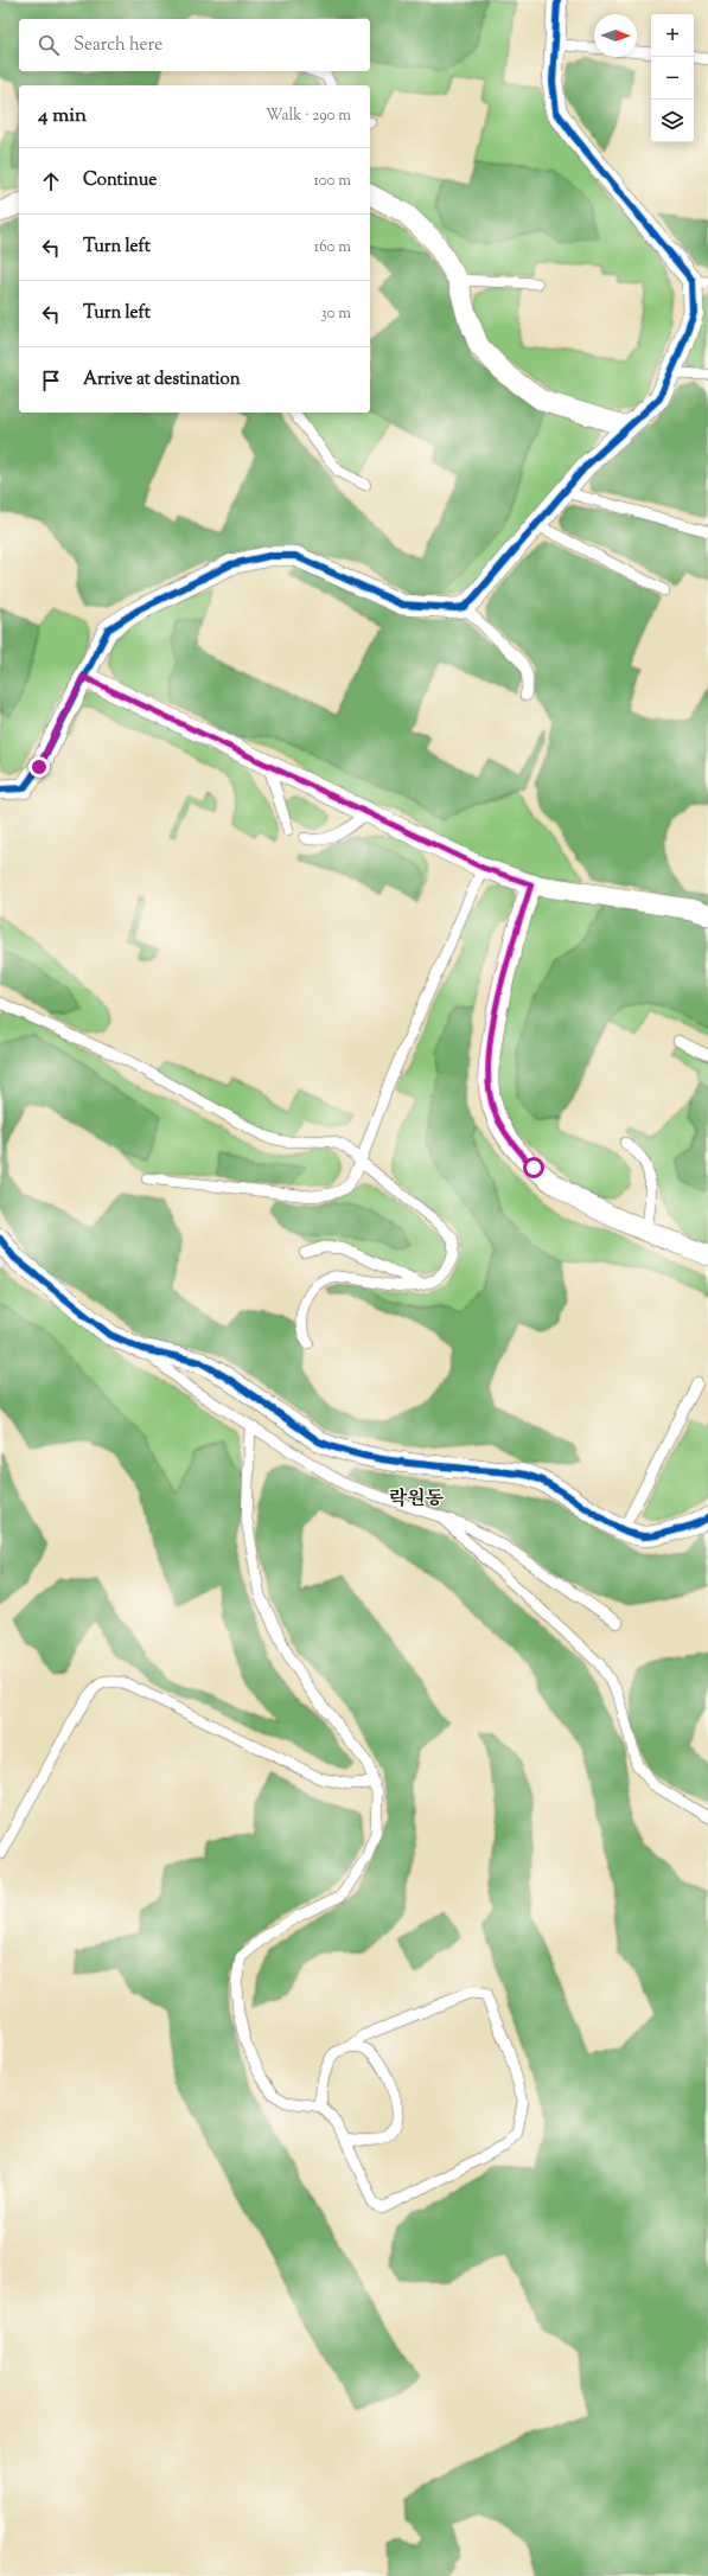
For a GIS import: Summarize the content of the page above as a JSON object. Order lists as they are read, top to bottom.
{
  "districts": ["락원동"],
  "north": "right",
  "page": {
    "map_buttons": ["+", "−"],
    "search": "Search here",
    "heading": ["4 min", "Walk · 290 m"],
    "list": [
      ["Continue", "100 m"],
      ["Turn left", "160 m"],
      ["Turn left", "30 m"],
      "Arrive at destination"
    ]
  }
}
